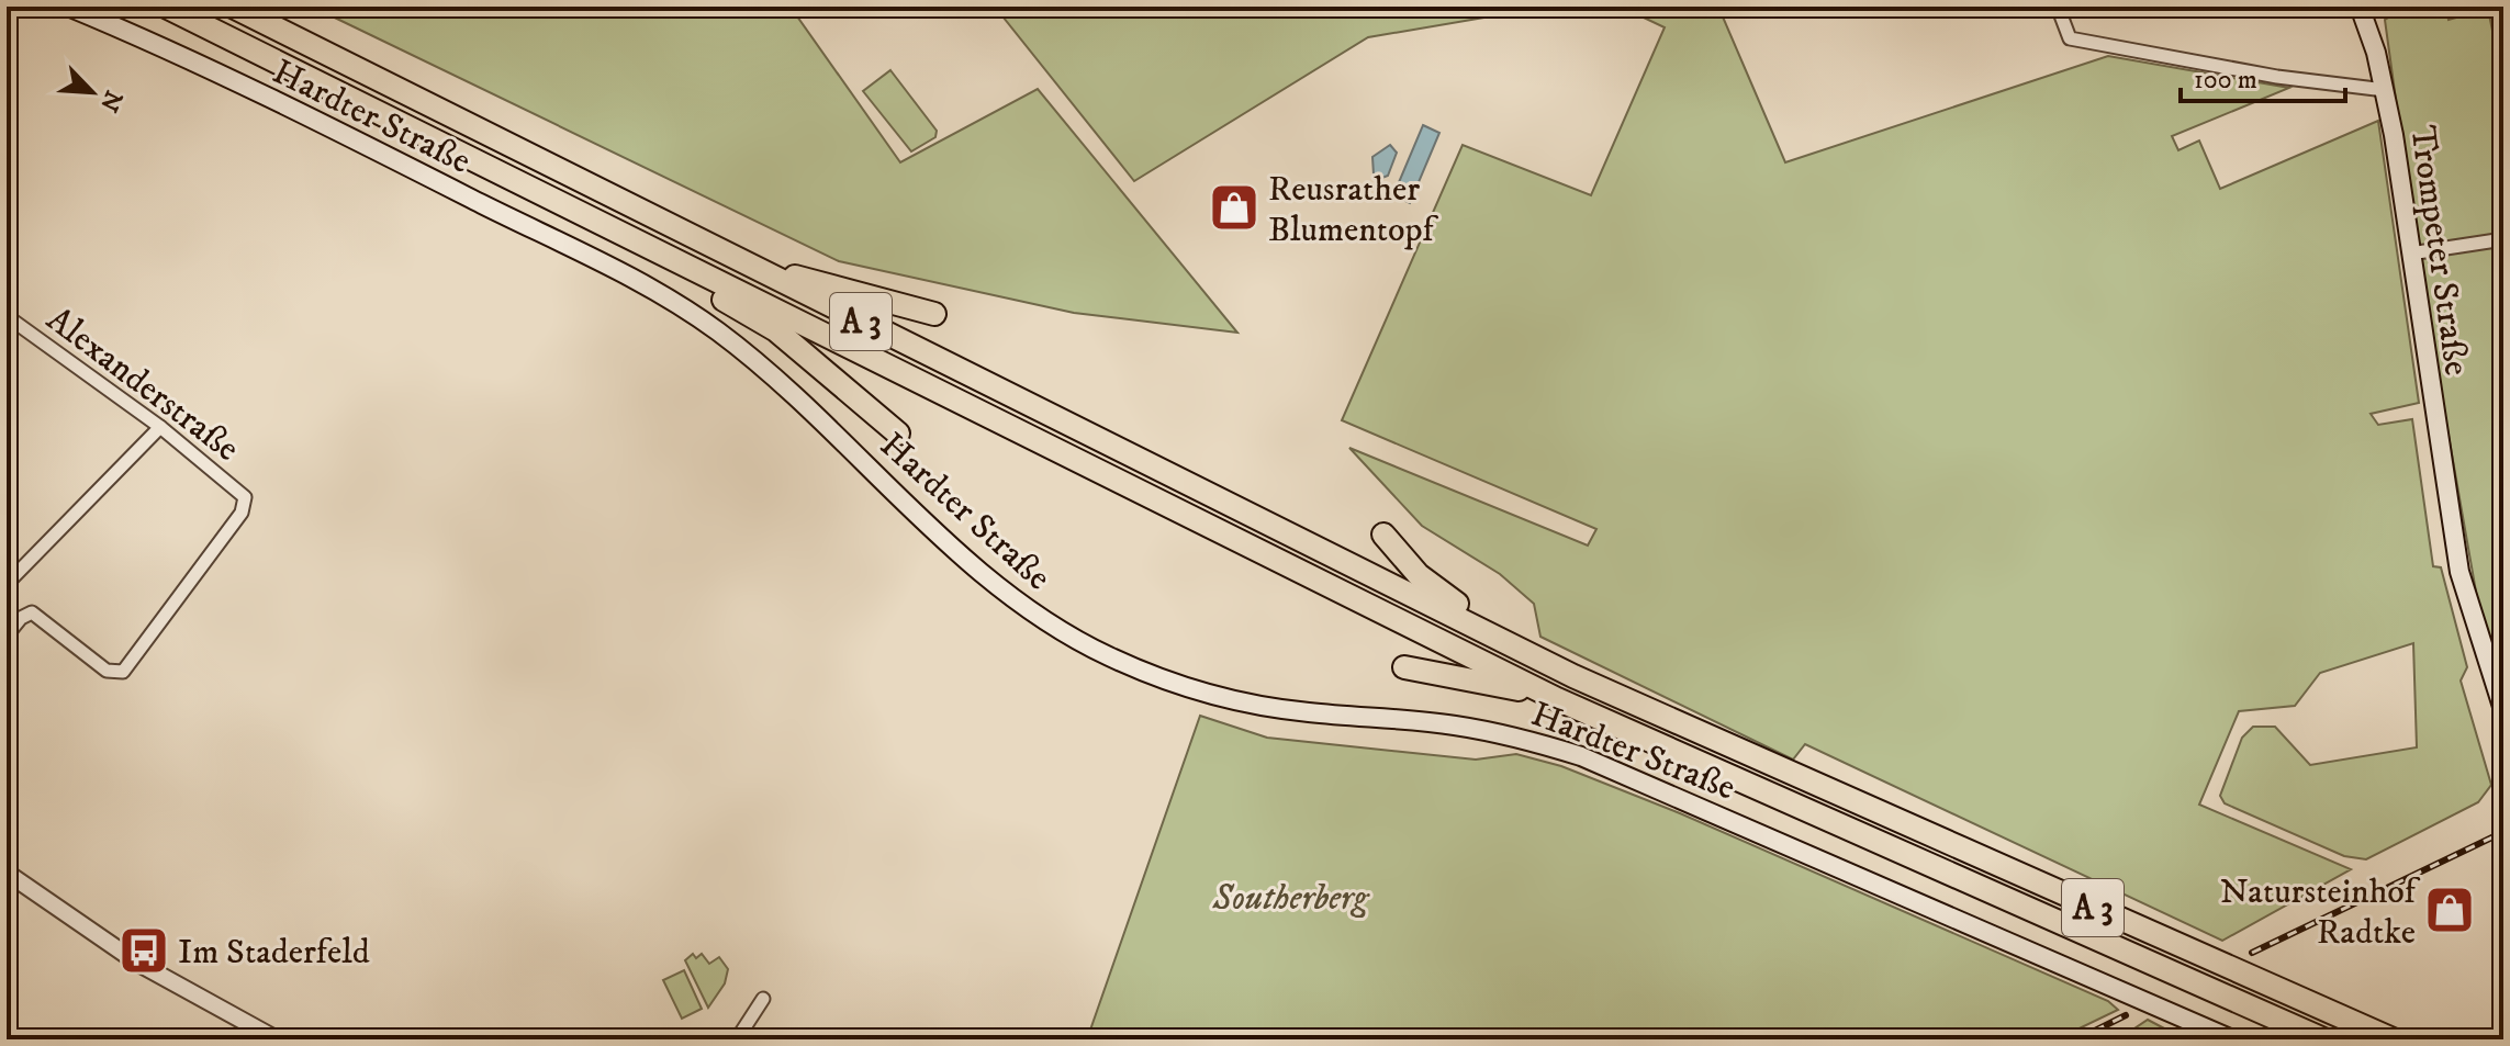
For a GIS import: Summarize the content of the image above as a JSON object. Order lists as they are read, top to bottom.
{
  "streets": {
    "highway": ["A 3"],
    "main road": ["Hardter Straße", "Trompeter Straße"],
    "street": ["Alexanderstraße"]
  },
  "parks": ["Southerberg"],
  "places": {
    "shop": ["Reusrather Blumentopf", "Natursteinhof Radtke"],
    "bus stop": ["Im Staderfeld"]
  },
  "scale_bar": "100 m",
  "north": "bottom right"
}
